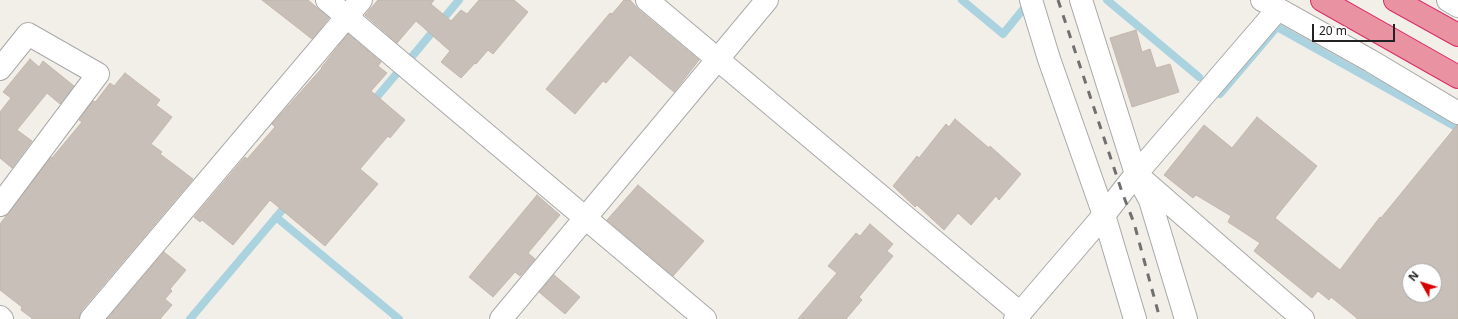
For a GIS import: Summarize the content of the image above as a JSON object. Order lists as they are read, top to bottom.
{
  "scale_bar": "20 m",
  "north": "top left"
}
